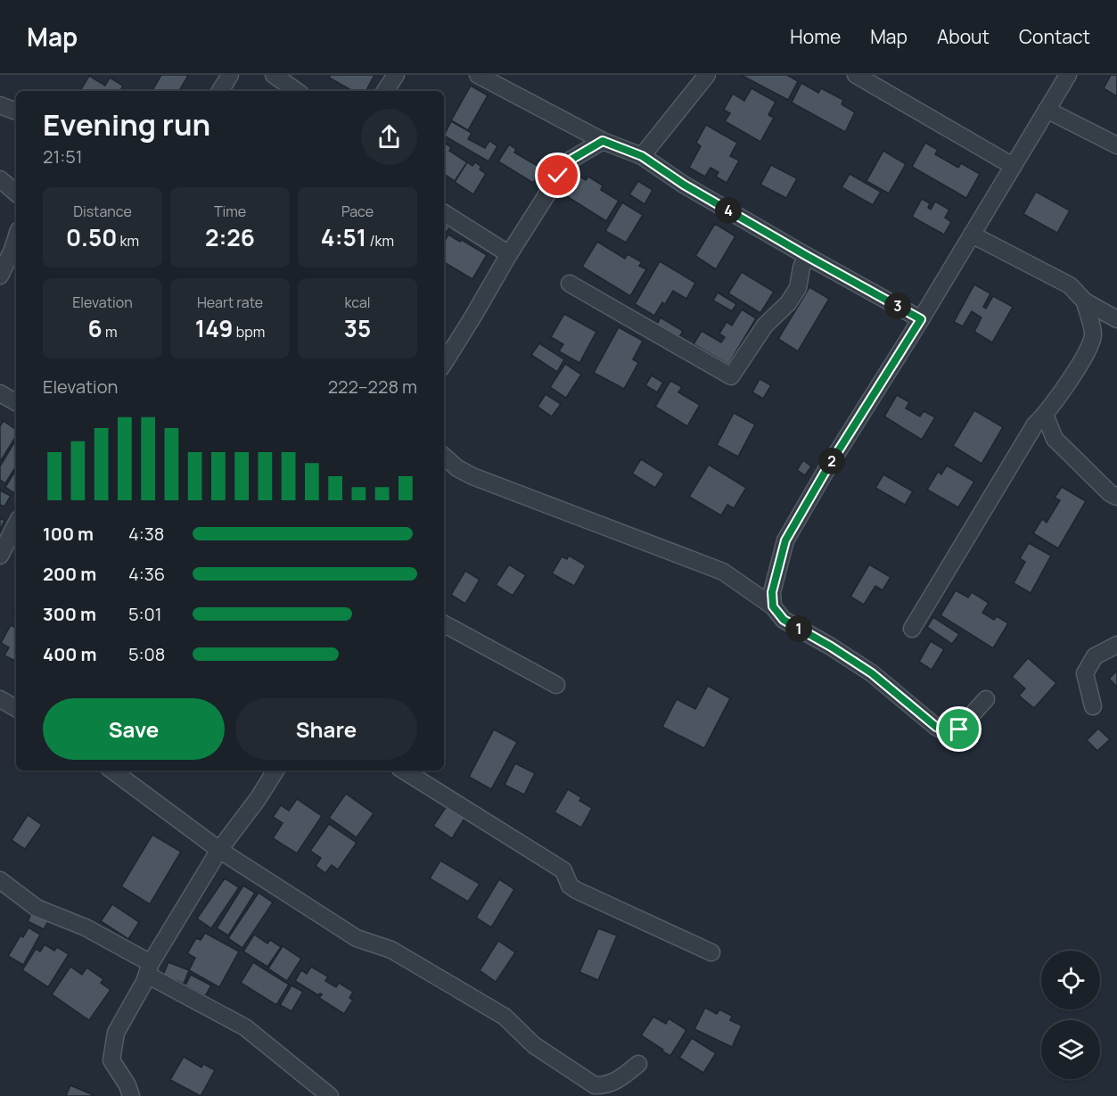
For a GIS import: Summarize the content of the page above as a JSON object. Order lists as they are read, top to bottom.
{
  "page": {
    "header": "Map",
    "nav": [
      "Home",
      "Map",
      "About",
      "Contact"
    ],
    "heading": ["Evening run", "21:51"],
    "stats": [
      ["Distance", "0.50 km"],
      ["Time", "2:26"],
      ["Pace", "4:51 /km"],
      ["Elevation", "6 m"],
      ["Heart rate", "149 bpm"],
      ["kcal", "35"]
    ],
    "pins": [
      "4",
      "3",
      "2",
      "1"
    ],
    "chart": ["Elevation", "222–228 m"],
    "list": [
      {
        "name": "100 m",
        "note": "4:38"
      },
      {
        "name": "200 m",
        "note": "4:36"
      },
      {
        "name": "300 m",
        "note": "5:01"
      },
      {
        "name": "400 m",
        "note": "5:08"
      }
    ],
    "buttons": ["Save", "Share"]
  }
}
